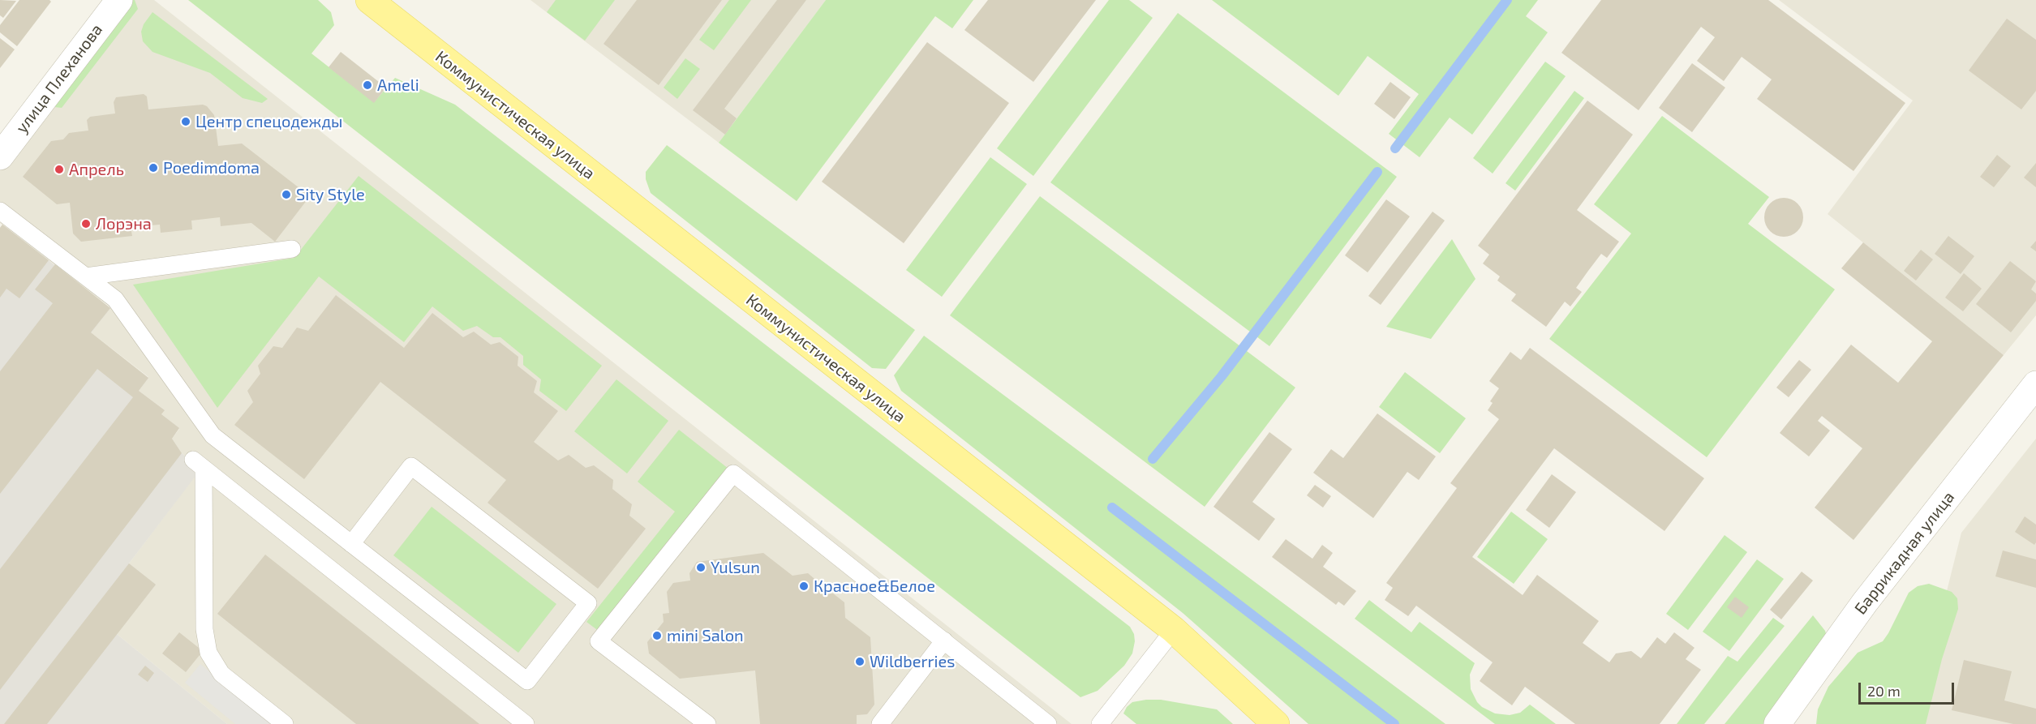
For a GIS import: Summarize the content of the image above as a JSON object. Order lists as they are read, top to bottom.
{
  "streets": {
    "main road": ["Коммунистическая улица"],
    "street": ["улица Плеханова", "Баррикадная улица"]
  },
  "places": [
    "Ameli",
    "Центр спецодежды",
    "Poedimdoma",
    "Апрель",
    "Sity Style",
    "Лорэна",
    "Yulsun",
    "Красное&Белое",
    "mini Salon",
    "Wildberries"
  ],
  "scale_bar": "20 m"
}
